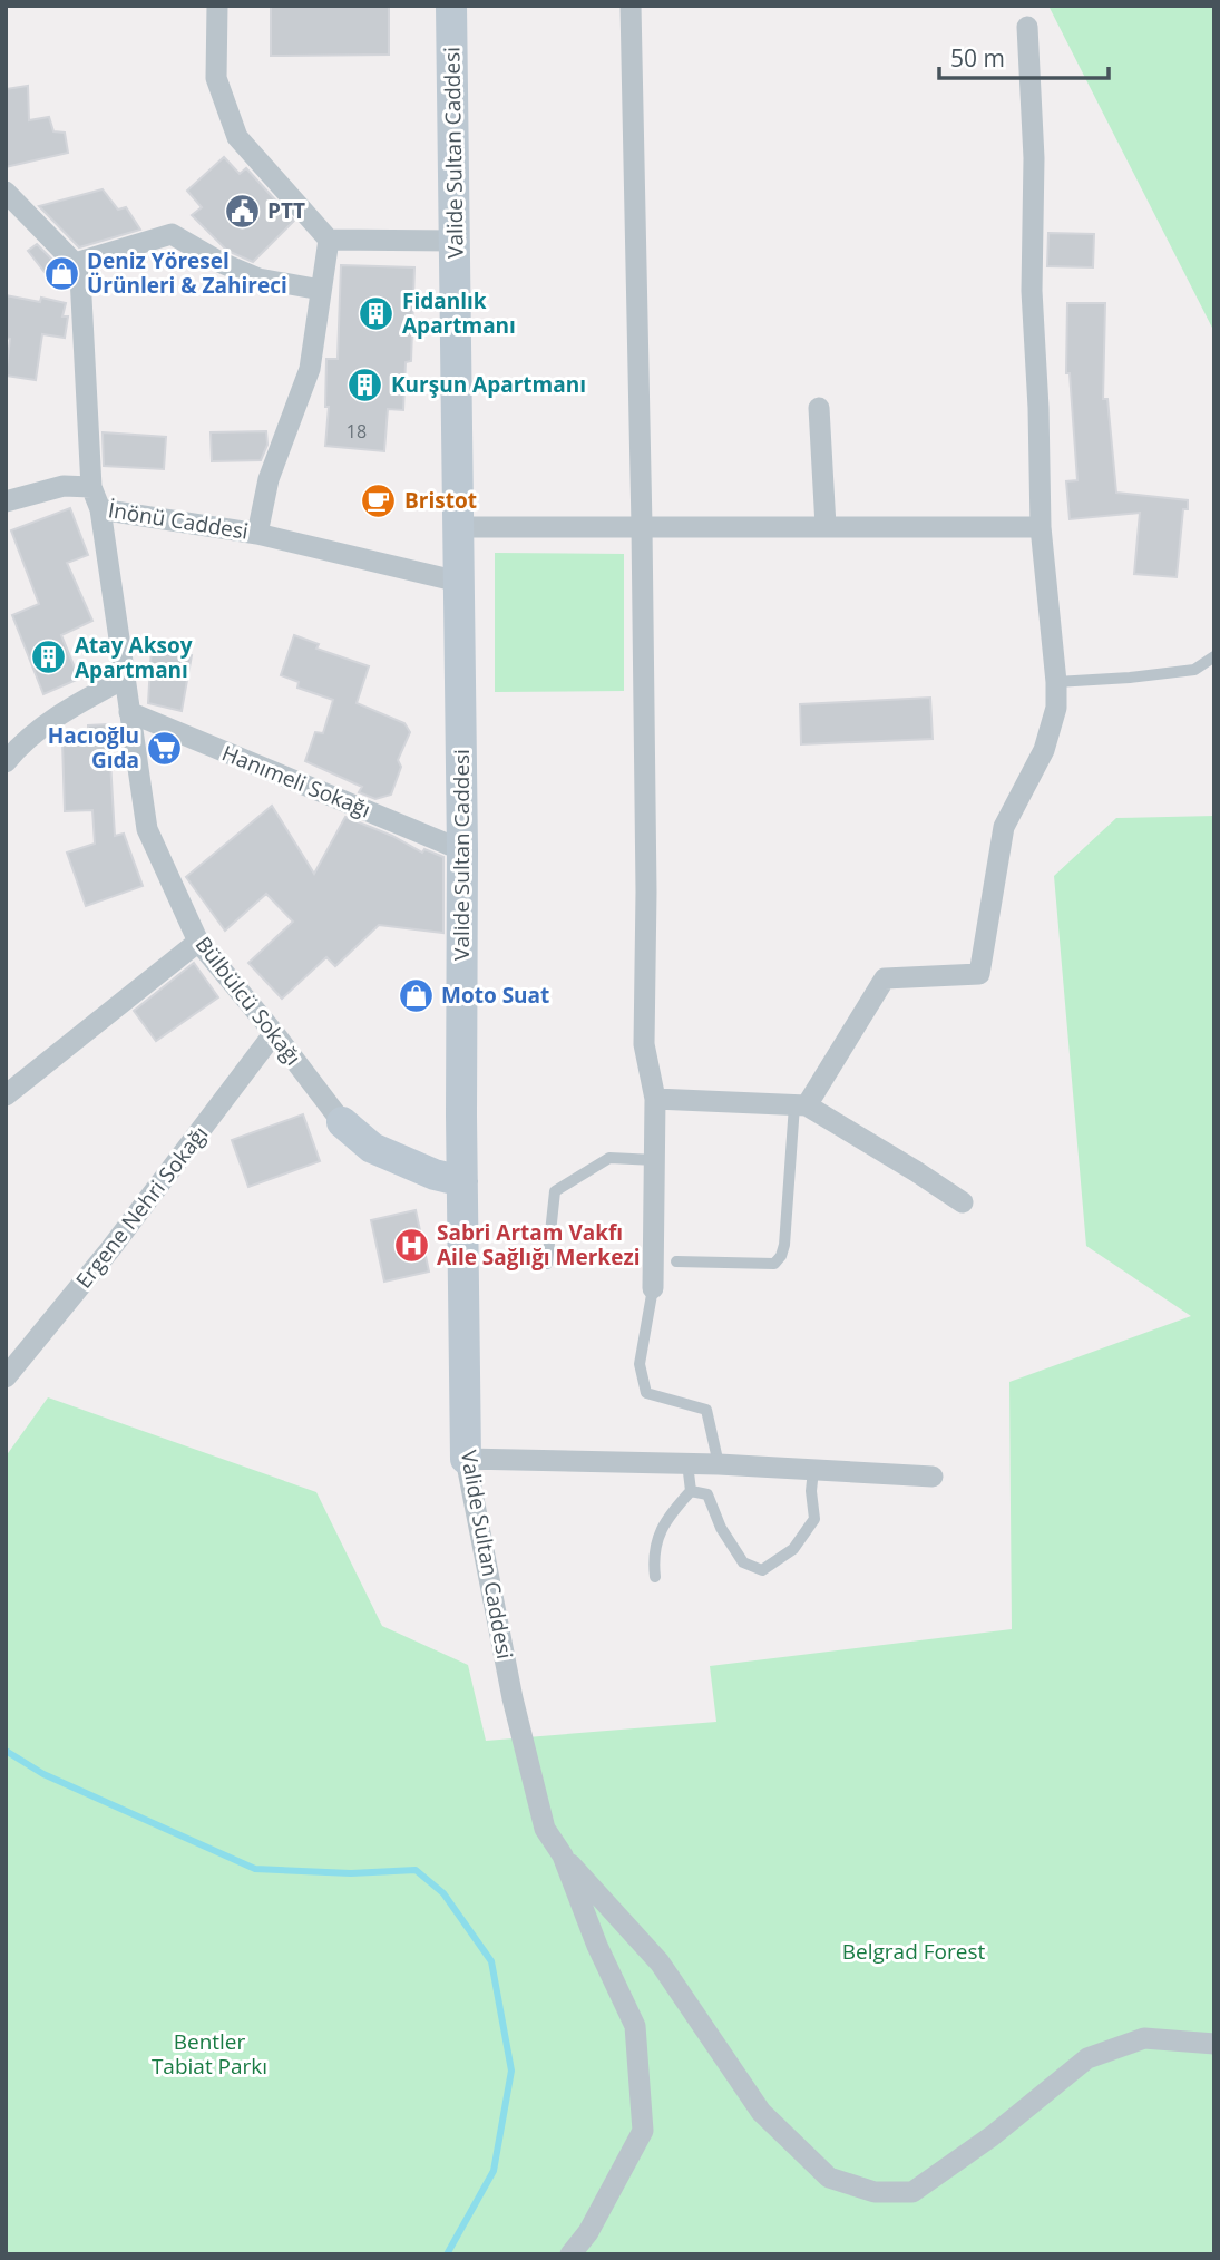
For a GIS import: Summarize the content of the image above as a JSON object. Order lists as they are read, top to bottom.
{
  "streets": {
    "street": [
      "Valide Sultan Caddesi",
      "İnönü Caddesi",
      "Hanımeli Sokağı",
      "Bülbülcü Sokağı",
      "Ergene Nehri Sokağı"
    ]
  },
  "crossings": [
    ["Valide Sultan Caddesi", "İnönü Caddesi"],
    ["Valide Sultan Caddesi", "Hanımeli Sokağı"],
    ["Valide Sultan Caddesi", "Bülbülcü Sokağı"],
    ["İnönü Caddesi", "Bülbülcü Sokağı"],
    ["Hanımeli Sokağı", "Bülbülcü Sokağı"],
    ["Bülbülcü Sokağı", "Ergene Nehri Sokağı"]
  ],
  "parks": ["Belgrad Forest", "Bentler Tabiat Parkı"],
  "places": {
    "public building": ["PTT"],
    "shop": ["Deniz Yöresel Ürünleri & Zahireci", "Moto Suat"],
    "building": ["Fidanlık Apartmanı", "Kurşun Apartmanı", "Atay Aksoy Apartmanı"],
    "cafe": ["Bristot"],
    "supermarket": ["Hacıoğlu Gıda"],
    "hospital": ["Sabri Artam Vakfı Aile Sağlığı Merkezi"]
  },
  "house_numbers": ["18"],
  "scale_bar": "50 m"
}
